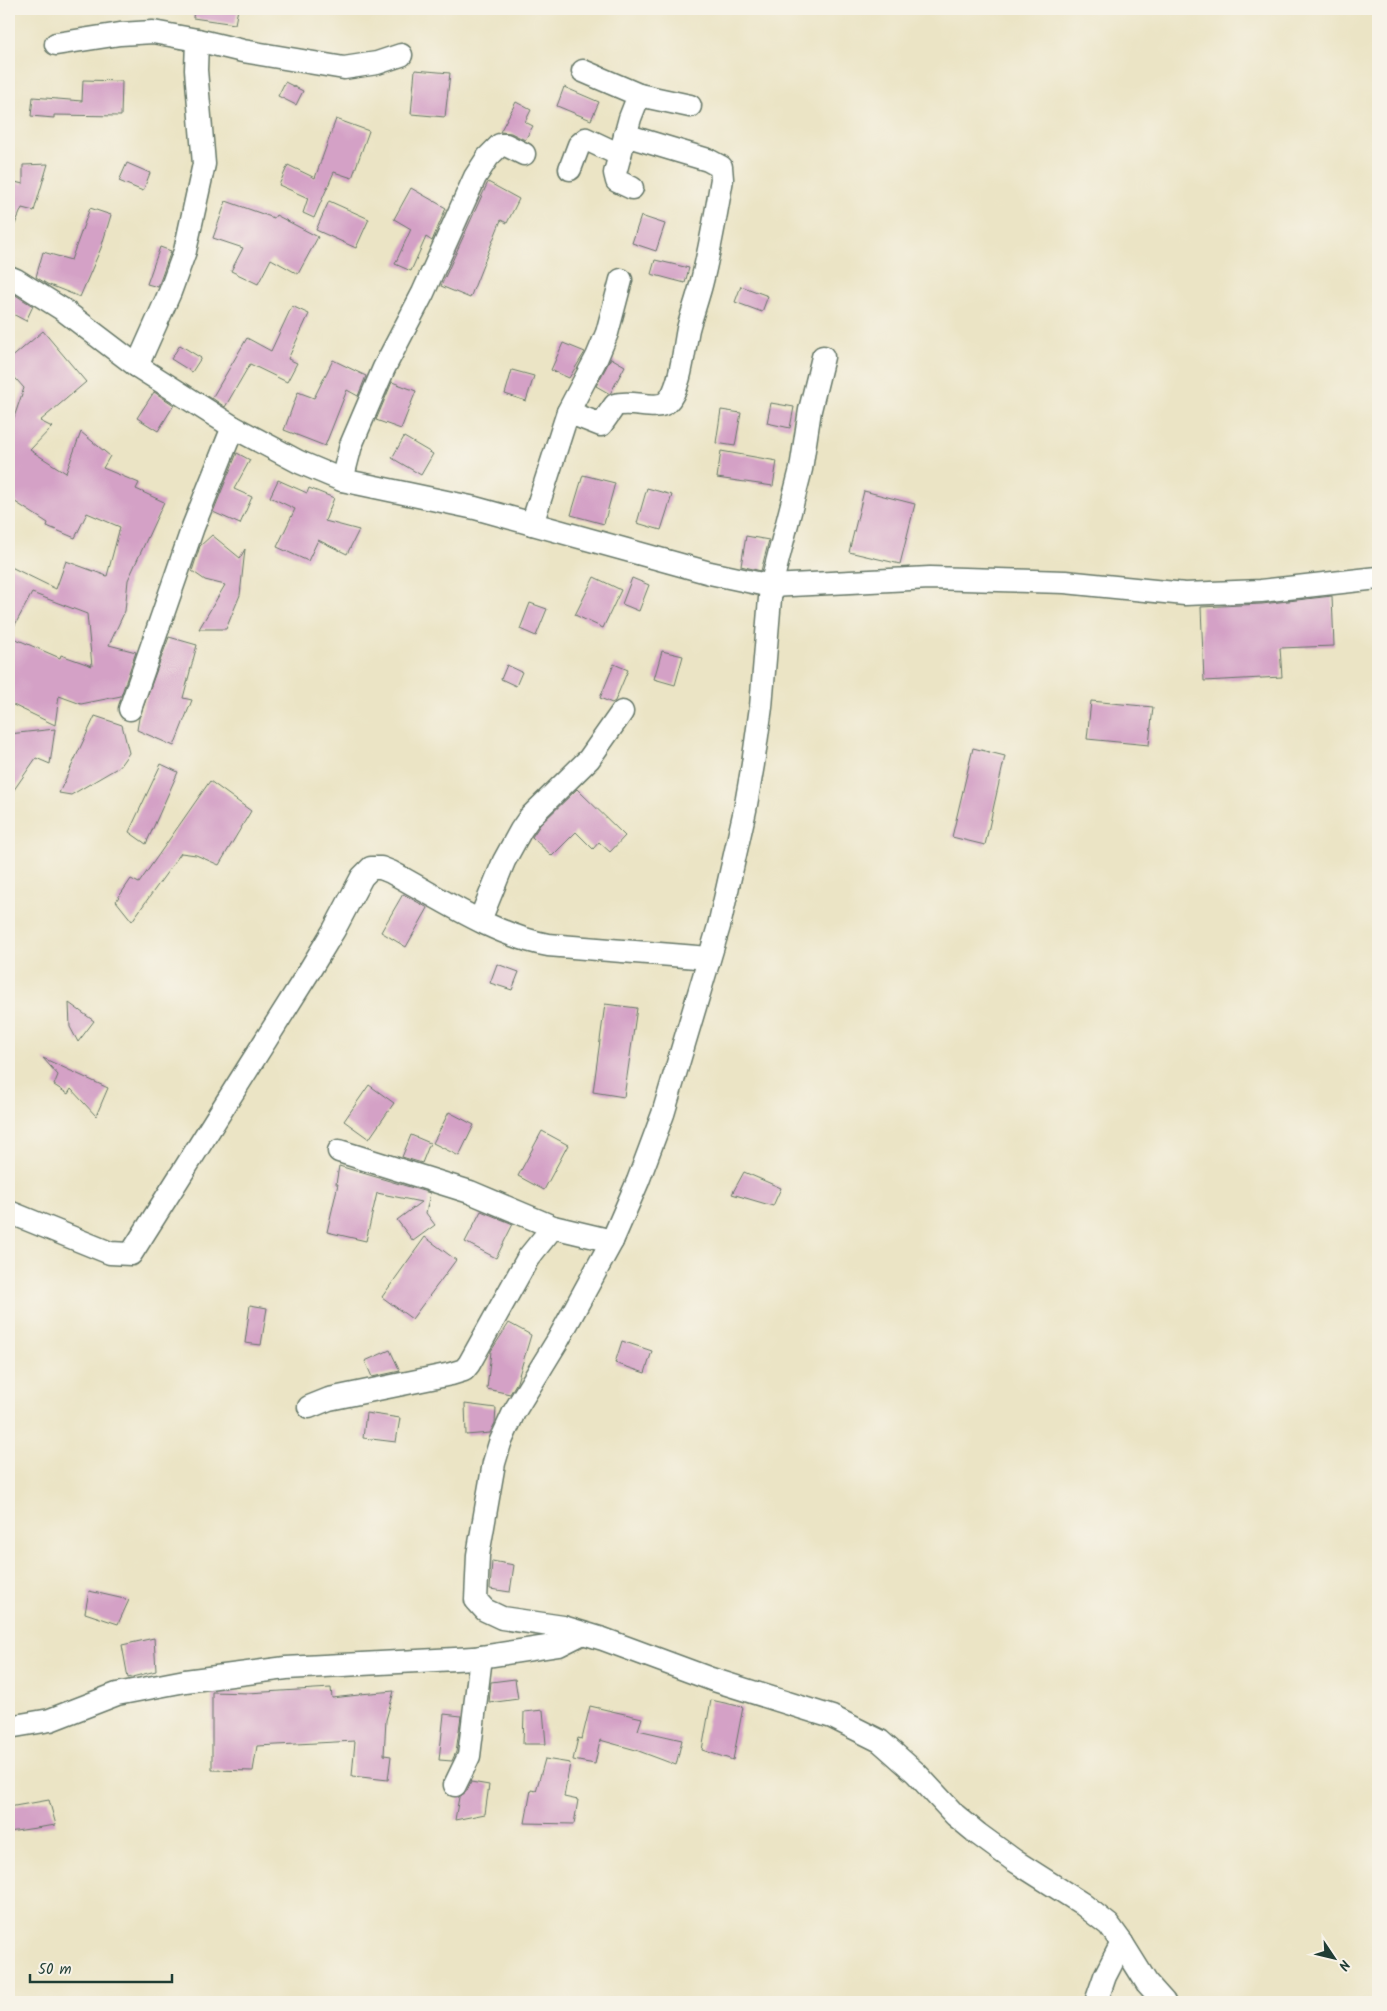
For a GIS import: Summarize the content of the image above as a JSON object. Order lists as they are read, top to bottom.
{
  "scale_bar": "50 m",
  "north": "bottom right"
}
